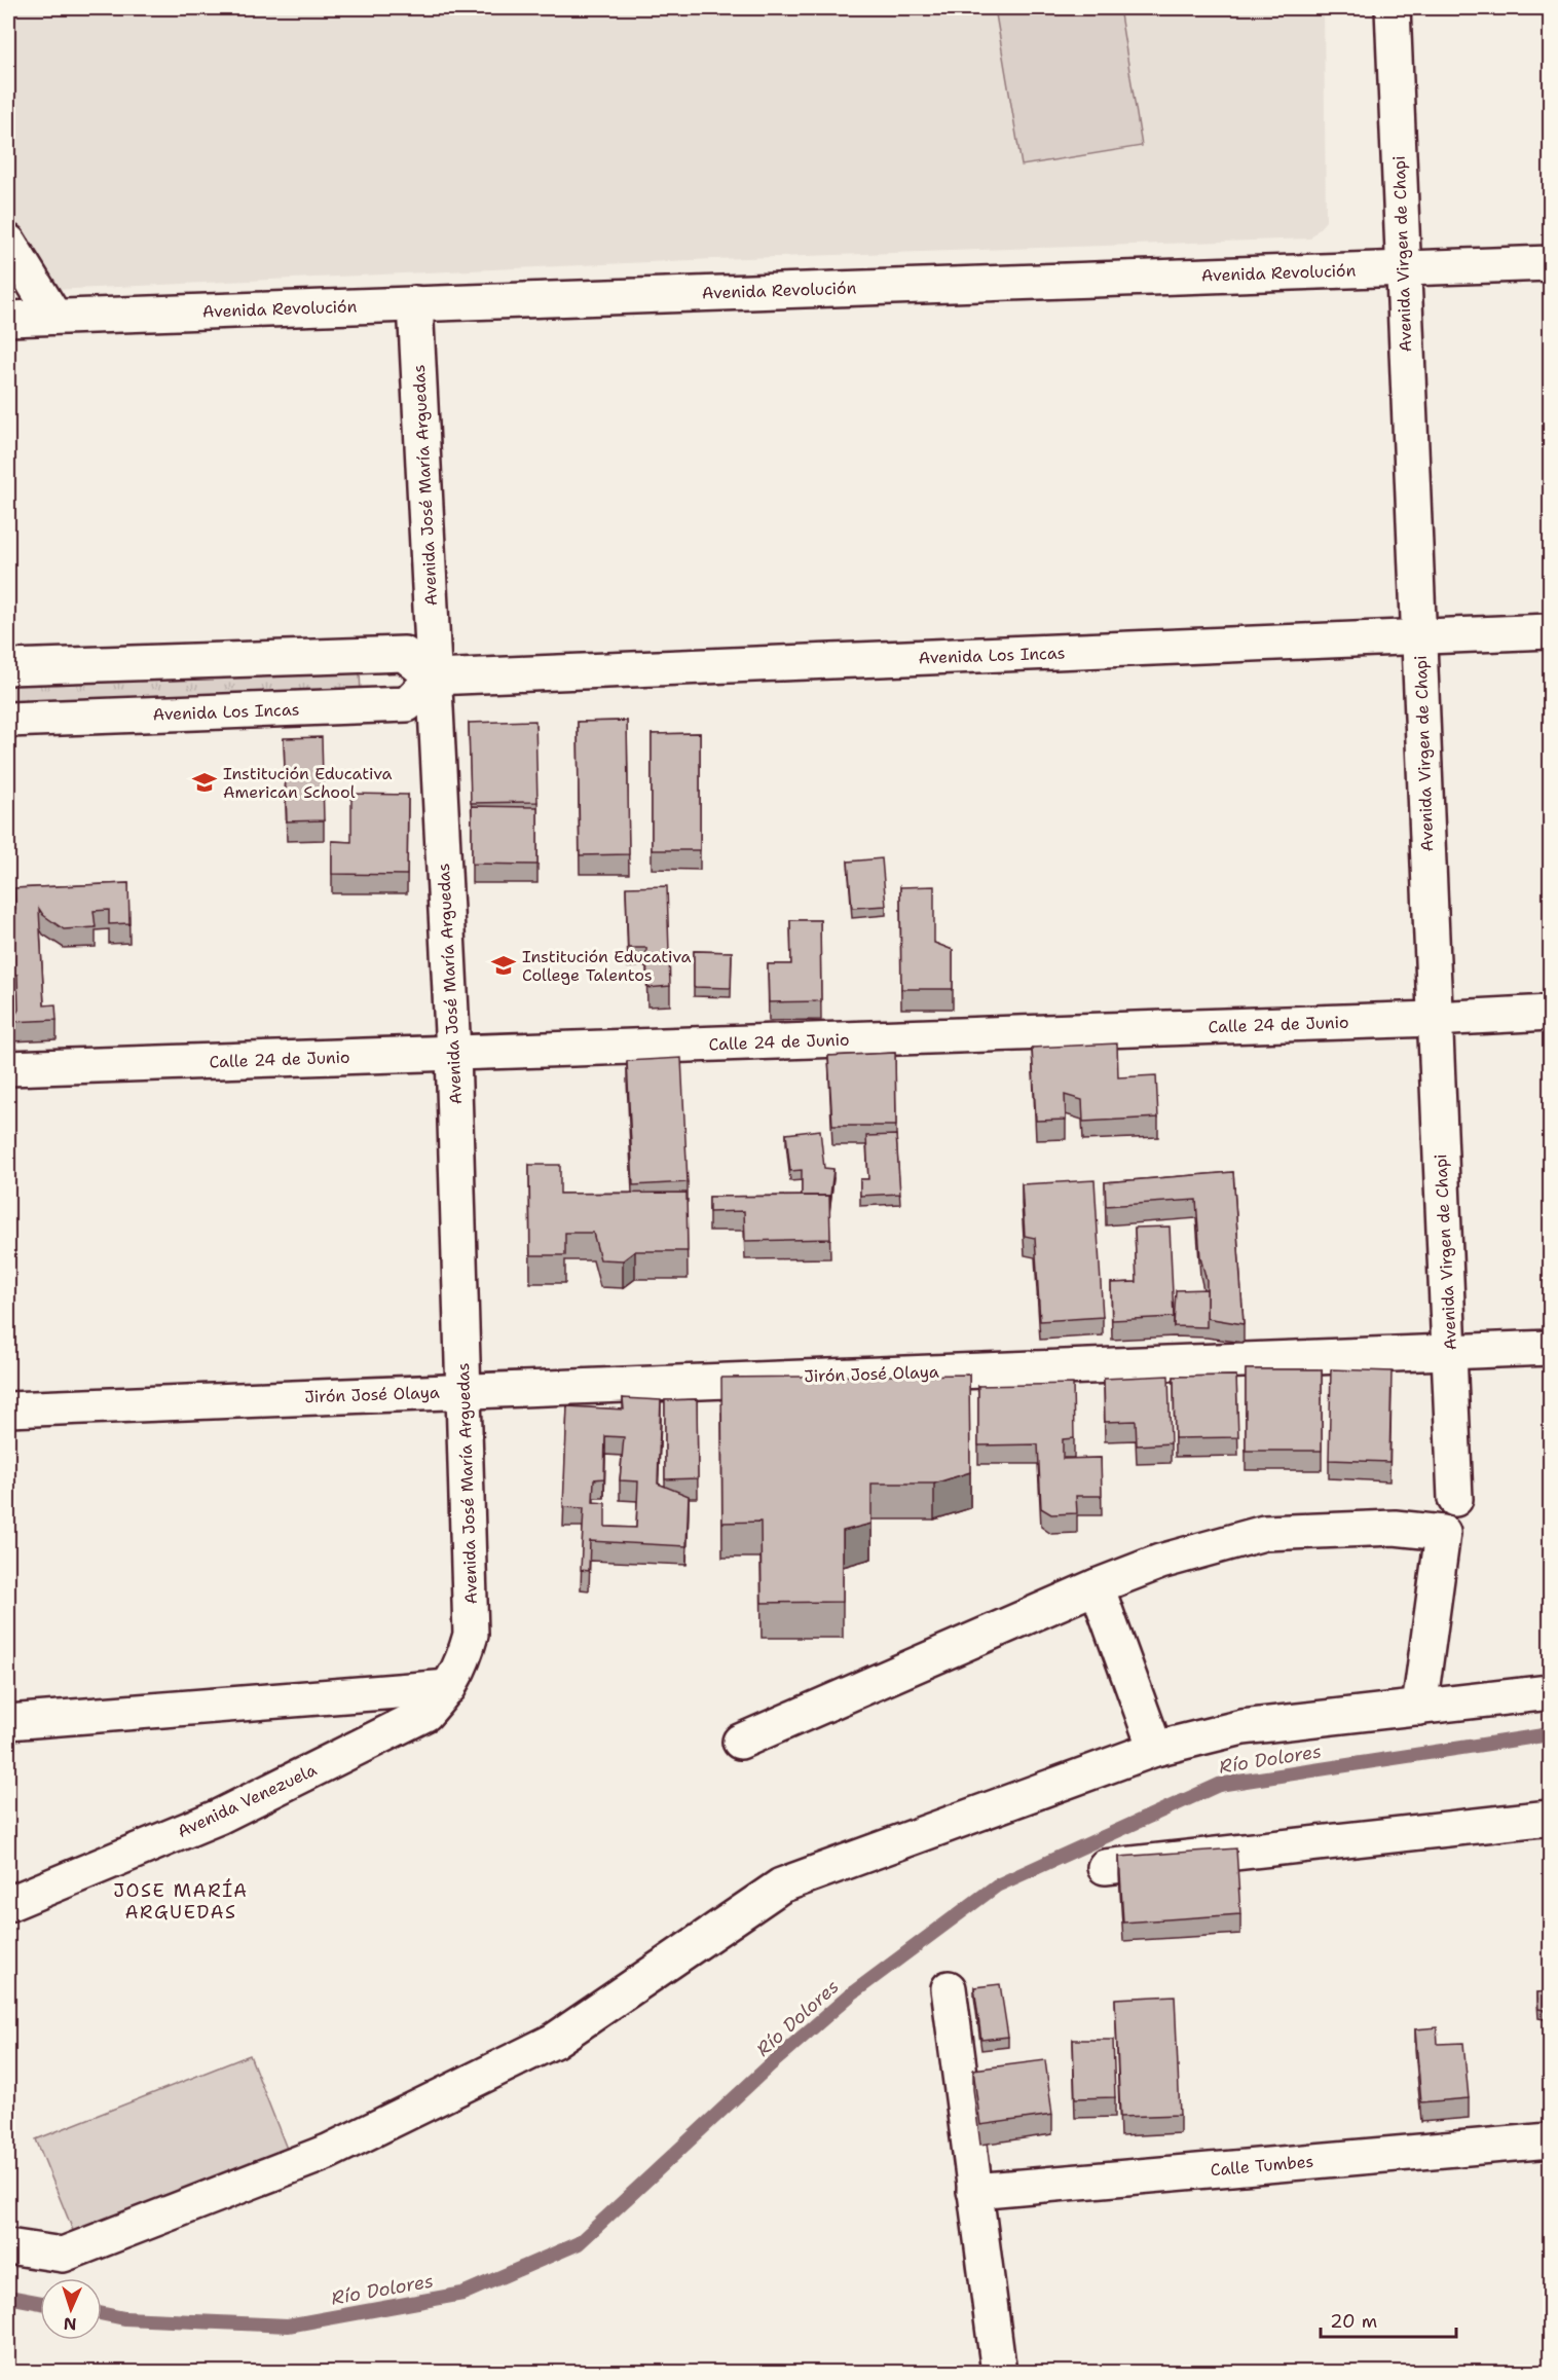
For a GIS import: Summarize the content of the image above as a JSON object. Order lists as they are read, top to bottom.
{
  "streets": {
    "street": [
      "Avenida Virgen de Chapi",
      "Avenida Revolución",
      "Avenida José María Arguedas",
      "Avenida Los Incas",
      "Calle 24 de Junio",
      "Jirón José Olaya",
      "Avenida Venezuela",
      "Calle Tumbes"
    ]
  },
  "crossings": [
    ["Avenida Virgen de Chapi", "Avenida Revolución"],
    ["Avenida Virgen de Chapi", "Avenida Los Incas"],
    ["Avenida Virgen de Chapi", "Calle 24 de Junio"],
    ["Avenida Virgen de Chapi", "Jirón José Olaya"],
    ["Avenida Revolución", "Avenida José María Arguedas"],
    ["Avenida José María Arguedas", "Avenida Los Incas"],
    ["Avenida José María Arguedas", "Calle 24 de Junio"],
    ["Avenida José María Arguedas", "Jirón José Olaya"],
    ["Avenida José María Arguedas", "Avenida Venezuela"]
  ],
  "districts": ["JOSE MARÍA ARGUEDAS"],
  "water": ["Río Dolores"],
  "places": {
    "school or university": ["Institución Educativa American School", "Institución Educativa College Talentos"]
  },
  "scale_bar": "20 m",
  "north": "bottom"
}
